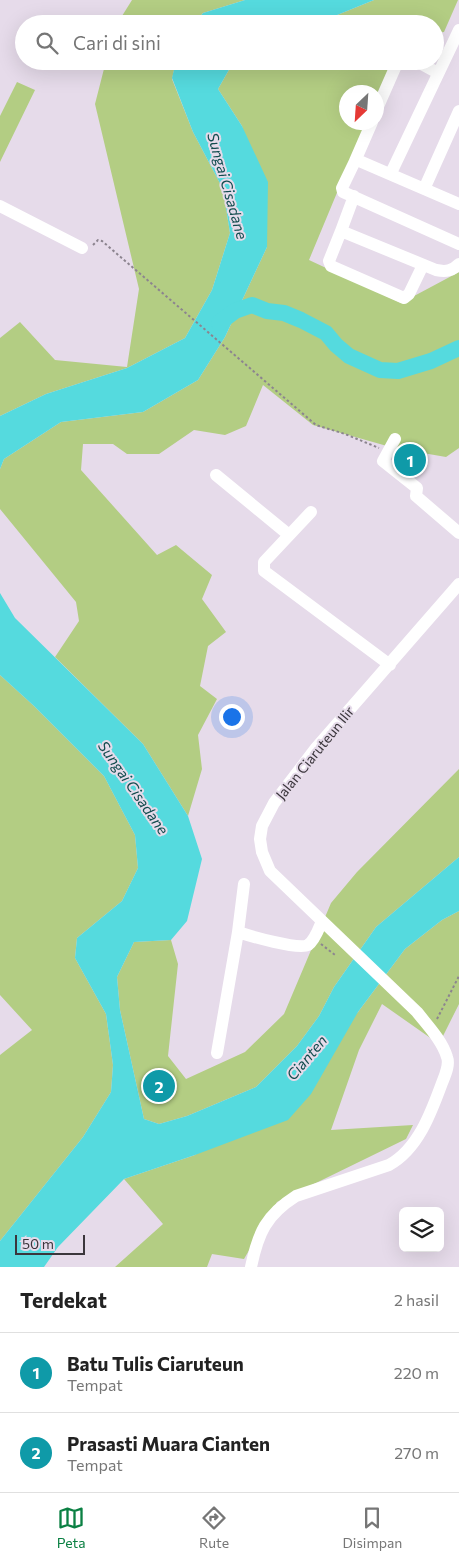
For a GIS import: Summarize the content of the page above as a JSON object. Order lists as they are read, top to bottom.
{
  "streets": {
    "street": ["Jalan Ciaruteun Ilir"]
  },
  "water": ["Sungai Cisadane", "Cianten"],
  "scale_bar": "50 m",
  "north": "bottom left",
  "page": {
    "search": "Cari di sini",
    "pins": ["1", "2"],
    "scale": "50 m",
    "heading": ["Terdekat", "2 hasil"],
    "list": [
      {
        "mark": "1",
        "name": "Batu Tulis Ciaruteun",
        "note": "Tempat",
        "value": "220 m"
      },
      {
        "mark": "2",
        "name": "Prasasti Muara Cianten",
        "note": "Tempat",
        "value": "270 m"
      }
    ],
    "nav": ["Peta", "Rute", "Disimpan"]
  }
}
